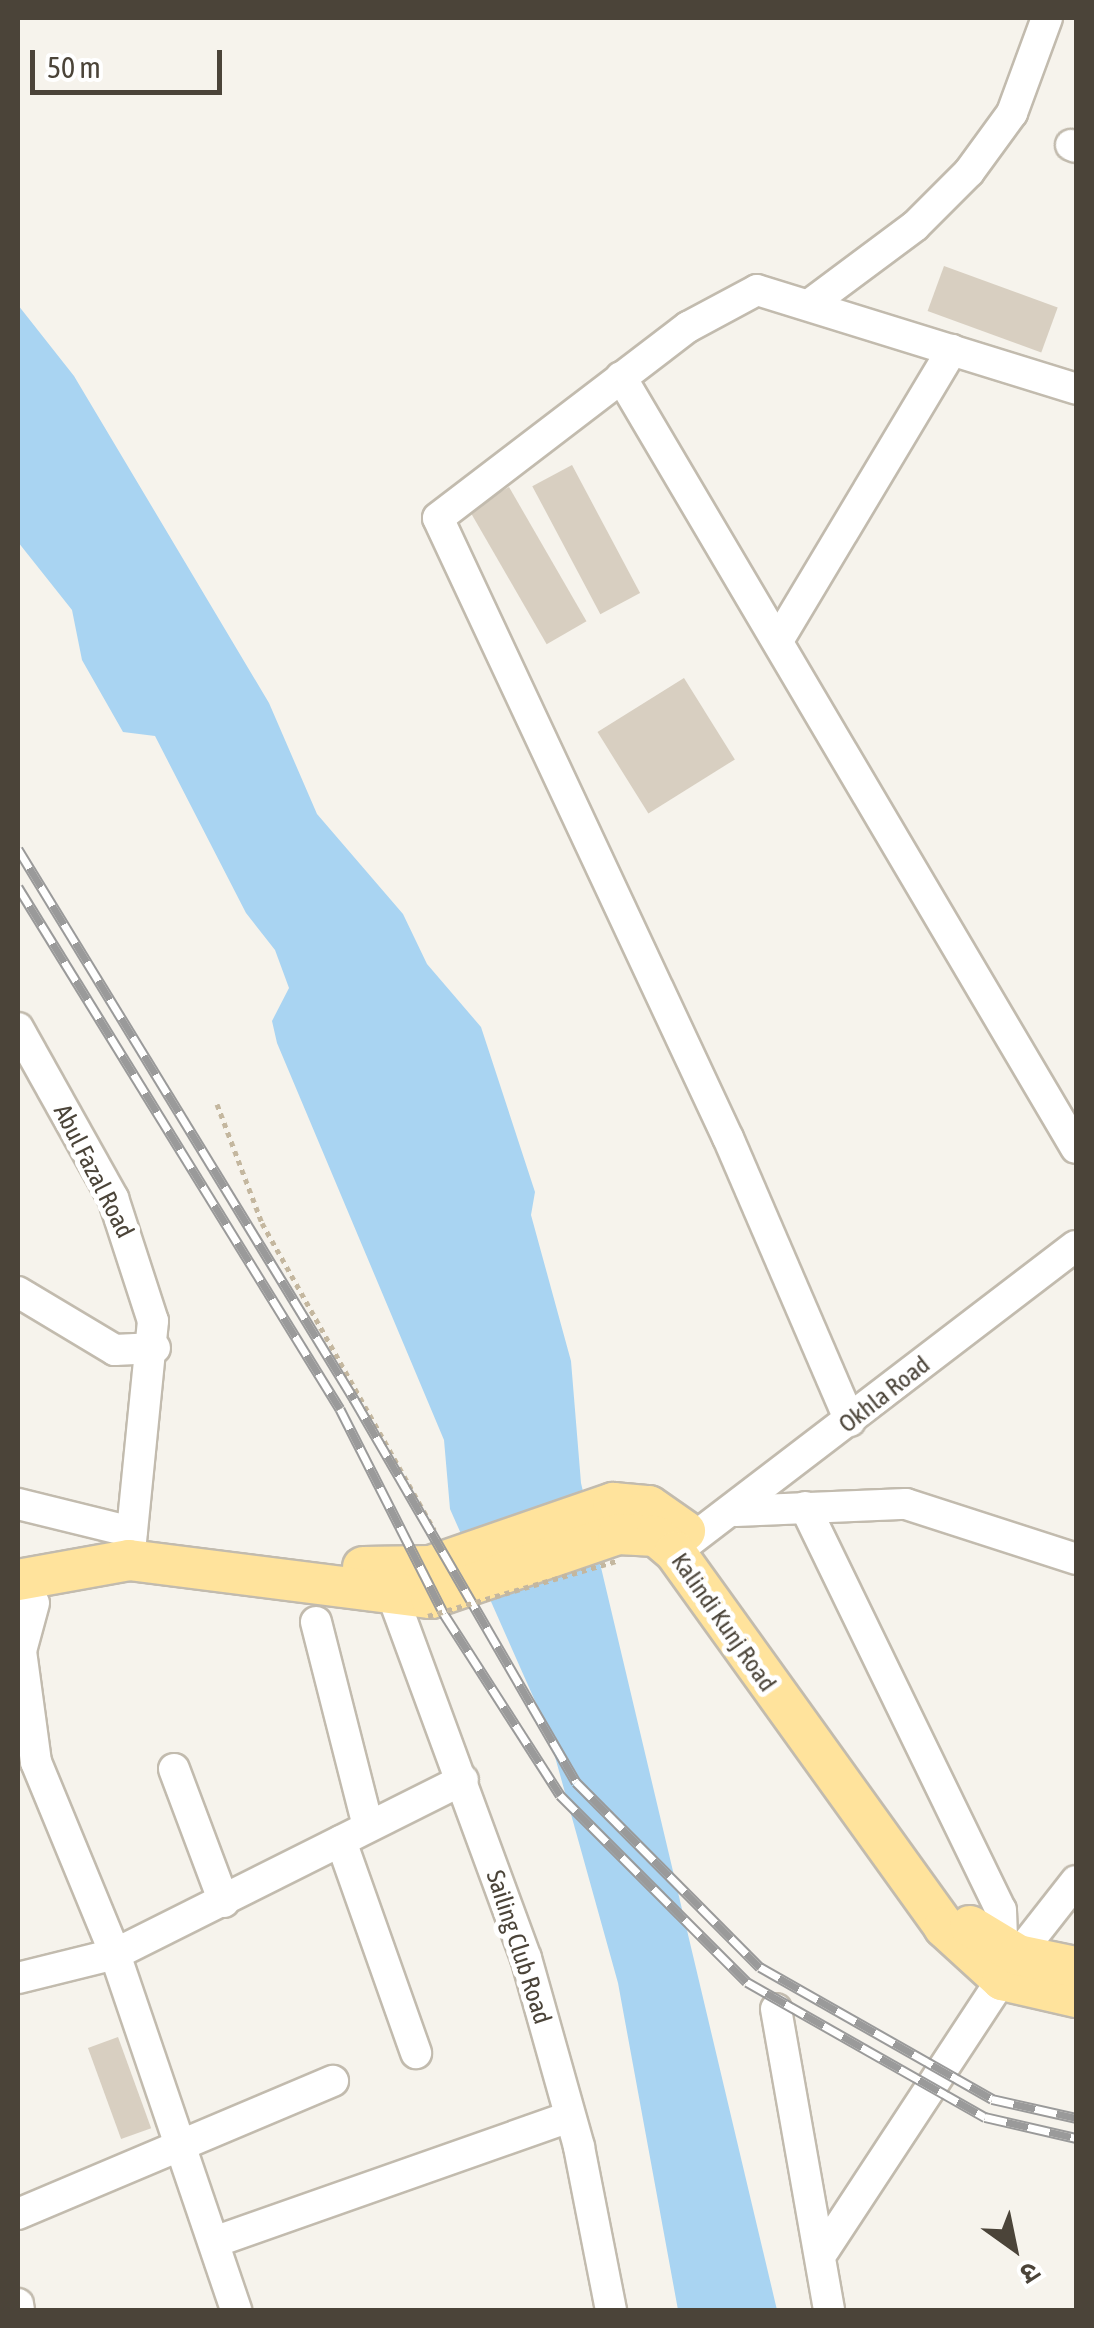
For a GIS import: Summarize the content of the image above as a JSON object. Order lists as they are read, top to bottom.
{
  "streets": {
    "main road": ["Kalindi Kunj Road"],
    "street": ["Abul Fazal Road", "Okhla Road", "Sailing Club Road"]
  },
  "crossings": [
    ["Abul Fazal Road", "Kalindi Kunj Road"],
    ["Okhla Road", "Kalindi Kunj Road"],
    ["Kalindi Kunj Road", "Sailing Club Road"]
  ],
  "scale_bar": "50 m",
  "north": "bottom right"
}
